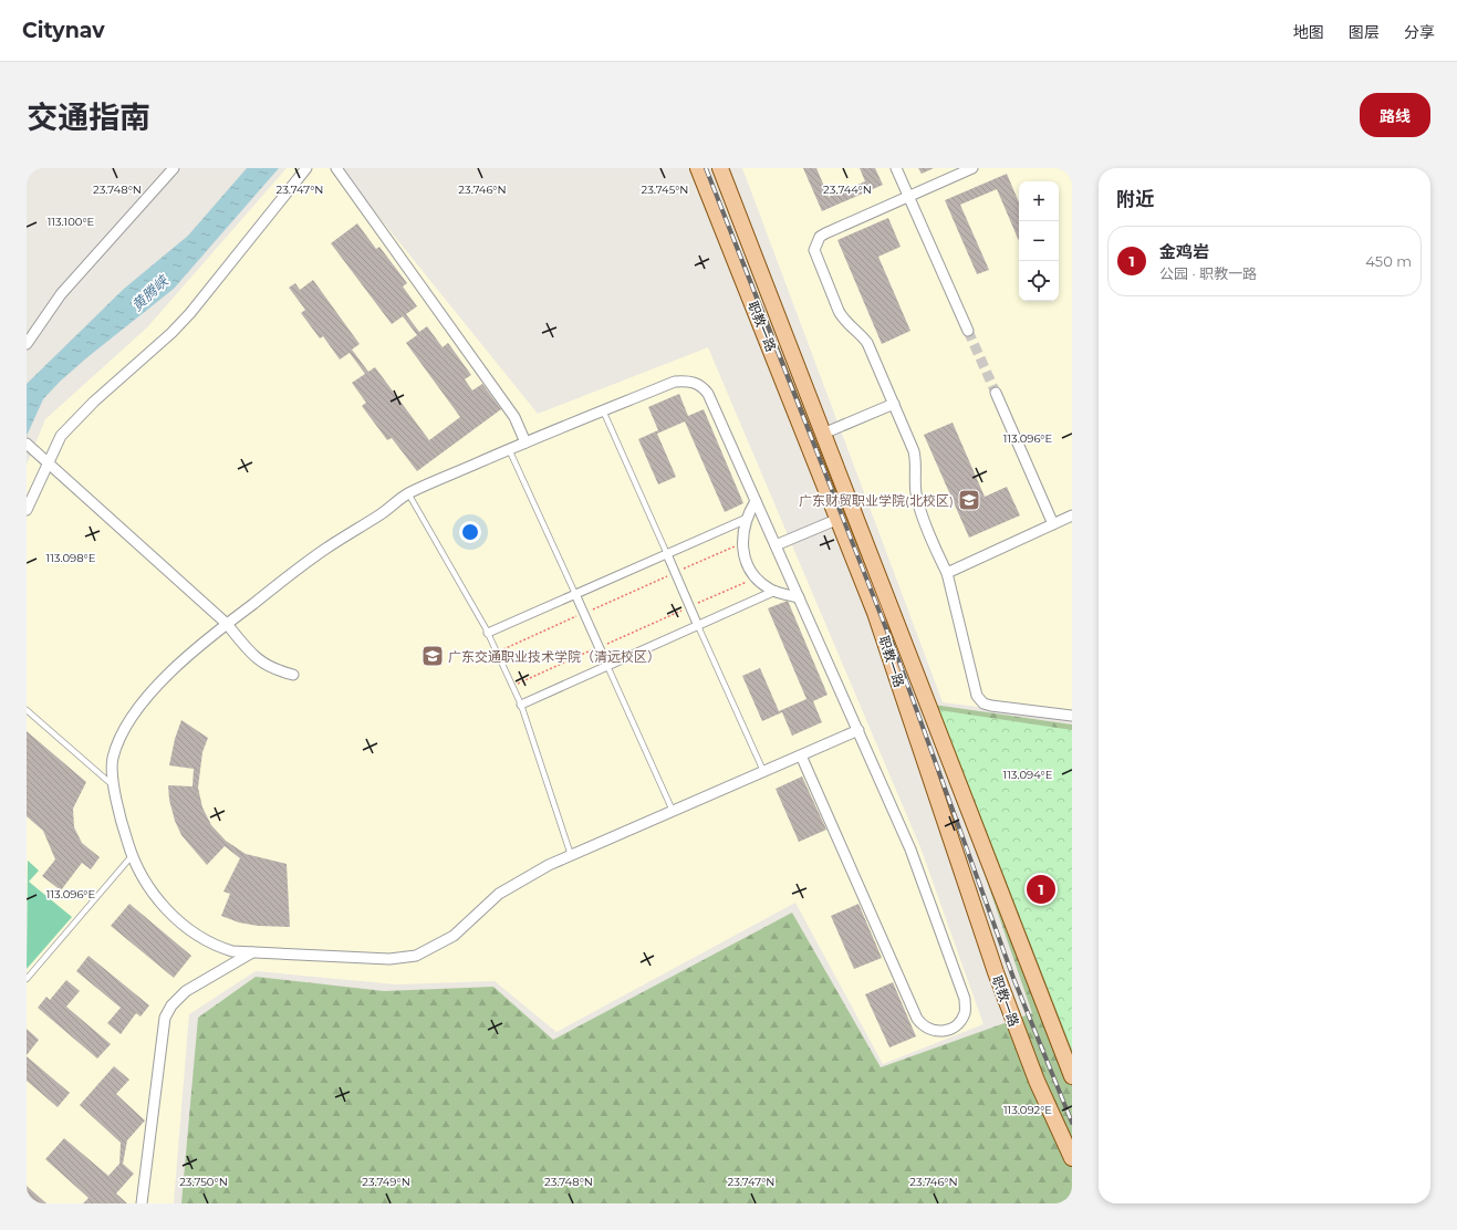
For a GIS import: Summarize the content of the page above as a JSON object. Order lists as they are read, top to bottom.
{
  "streets": {
    "main road": ["职教一路"]
  },
  "water": ["黄腾峡"],
  "places": {
    "school or university": ["广东财贸职业学院(北校区)", "广东交通职业技术学院（清远校区）"]
  },
  "page": {
    "header": "Citynav",
    "nav": ["地图", "图层", "分享"],
    "title": "交通指南",
    "buttons": "路线",
    "heading": "附近",
    "map_buttons": ["+", "−"],
    "list": [
      {
        "mark": "1",
        "name": "金鸡岩",
        "note": "公园 · 职教一路",
        "value": "450 m"
      }
    ],
    "pins": "1"
  },
  "coordinates": [
    "23.748°N",
    "23.747°N",
    "23.745°N",
    "23.746°N",
    "23.744°N",
    "113.100°E",
    "113.096°E",
    "113.098°E",
    "113.094°E",
    "113.092°E",
    "23.750°N",
    "23.749°N"
  ]
}
